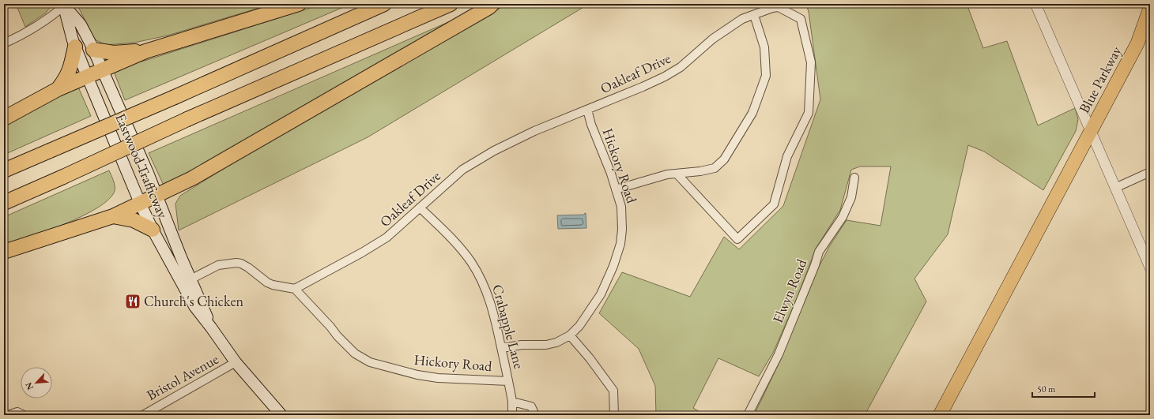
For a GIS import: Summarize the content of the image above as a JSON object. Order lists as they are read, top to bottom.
{
  "streets": {
    "highway": ["Blue Parkway"],
    "main road": ["Eastwood Trafficway"],
    "street": [
      "Oakleaf Drive",
      "Hickory Road",
      "Elwyn Road",
      "Crabapple Lane",
      "Bristol Avenue"
    ]
  },
  "crossings": [
    ["Oakleaf Drive", "Hickory Road"],
    ["Oakleaf Drive", "Crabapple Lane"],
    ["Eastwood Trafficway", "Bristol Avenue"],
    ["Hickory Road", "Crabapple Lane"]
  ],
  "places": {
    "restaurant": ["Church's Chicken"]
  },
  "scale_bar": "50 m",
  "north": "bottom left"
}
